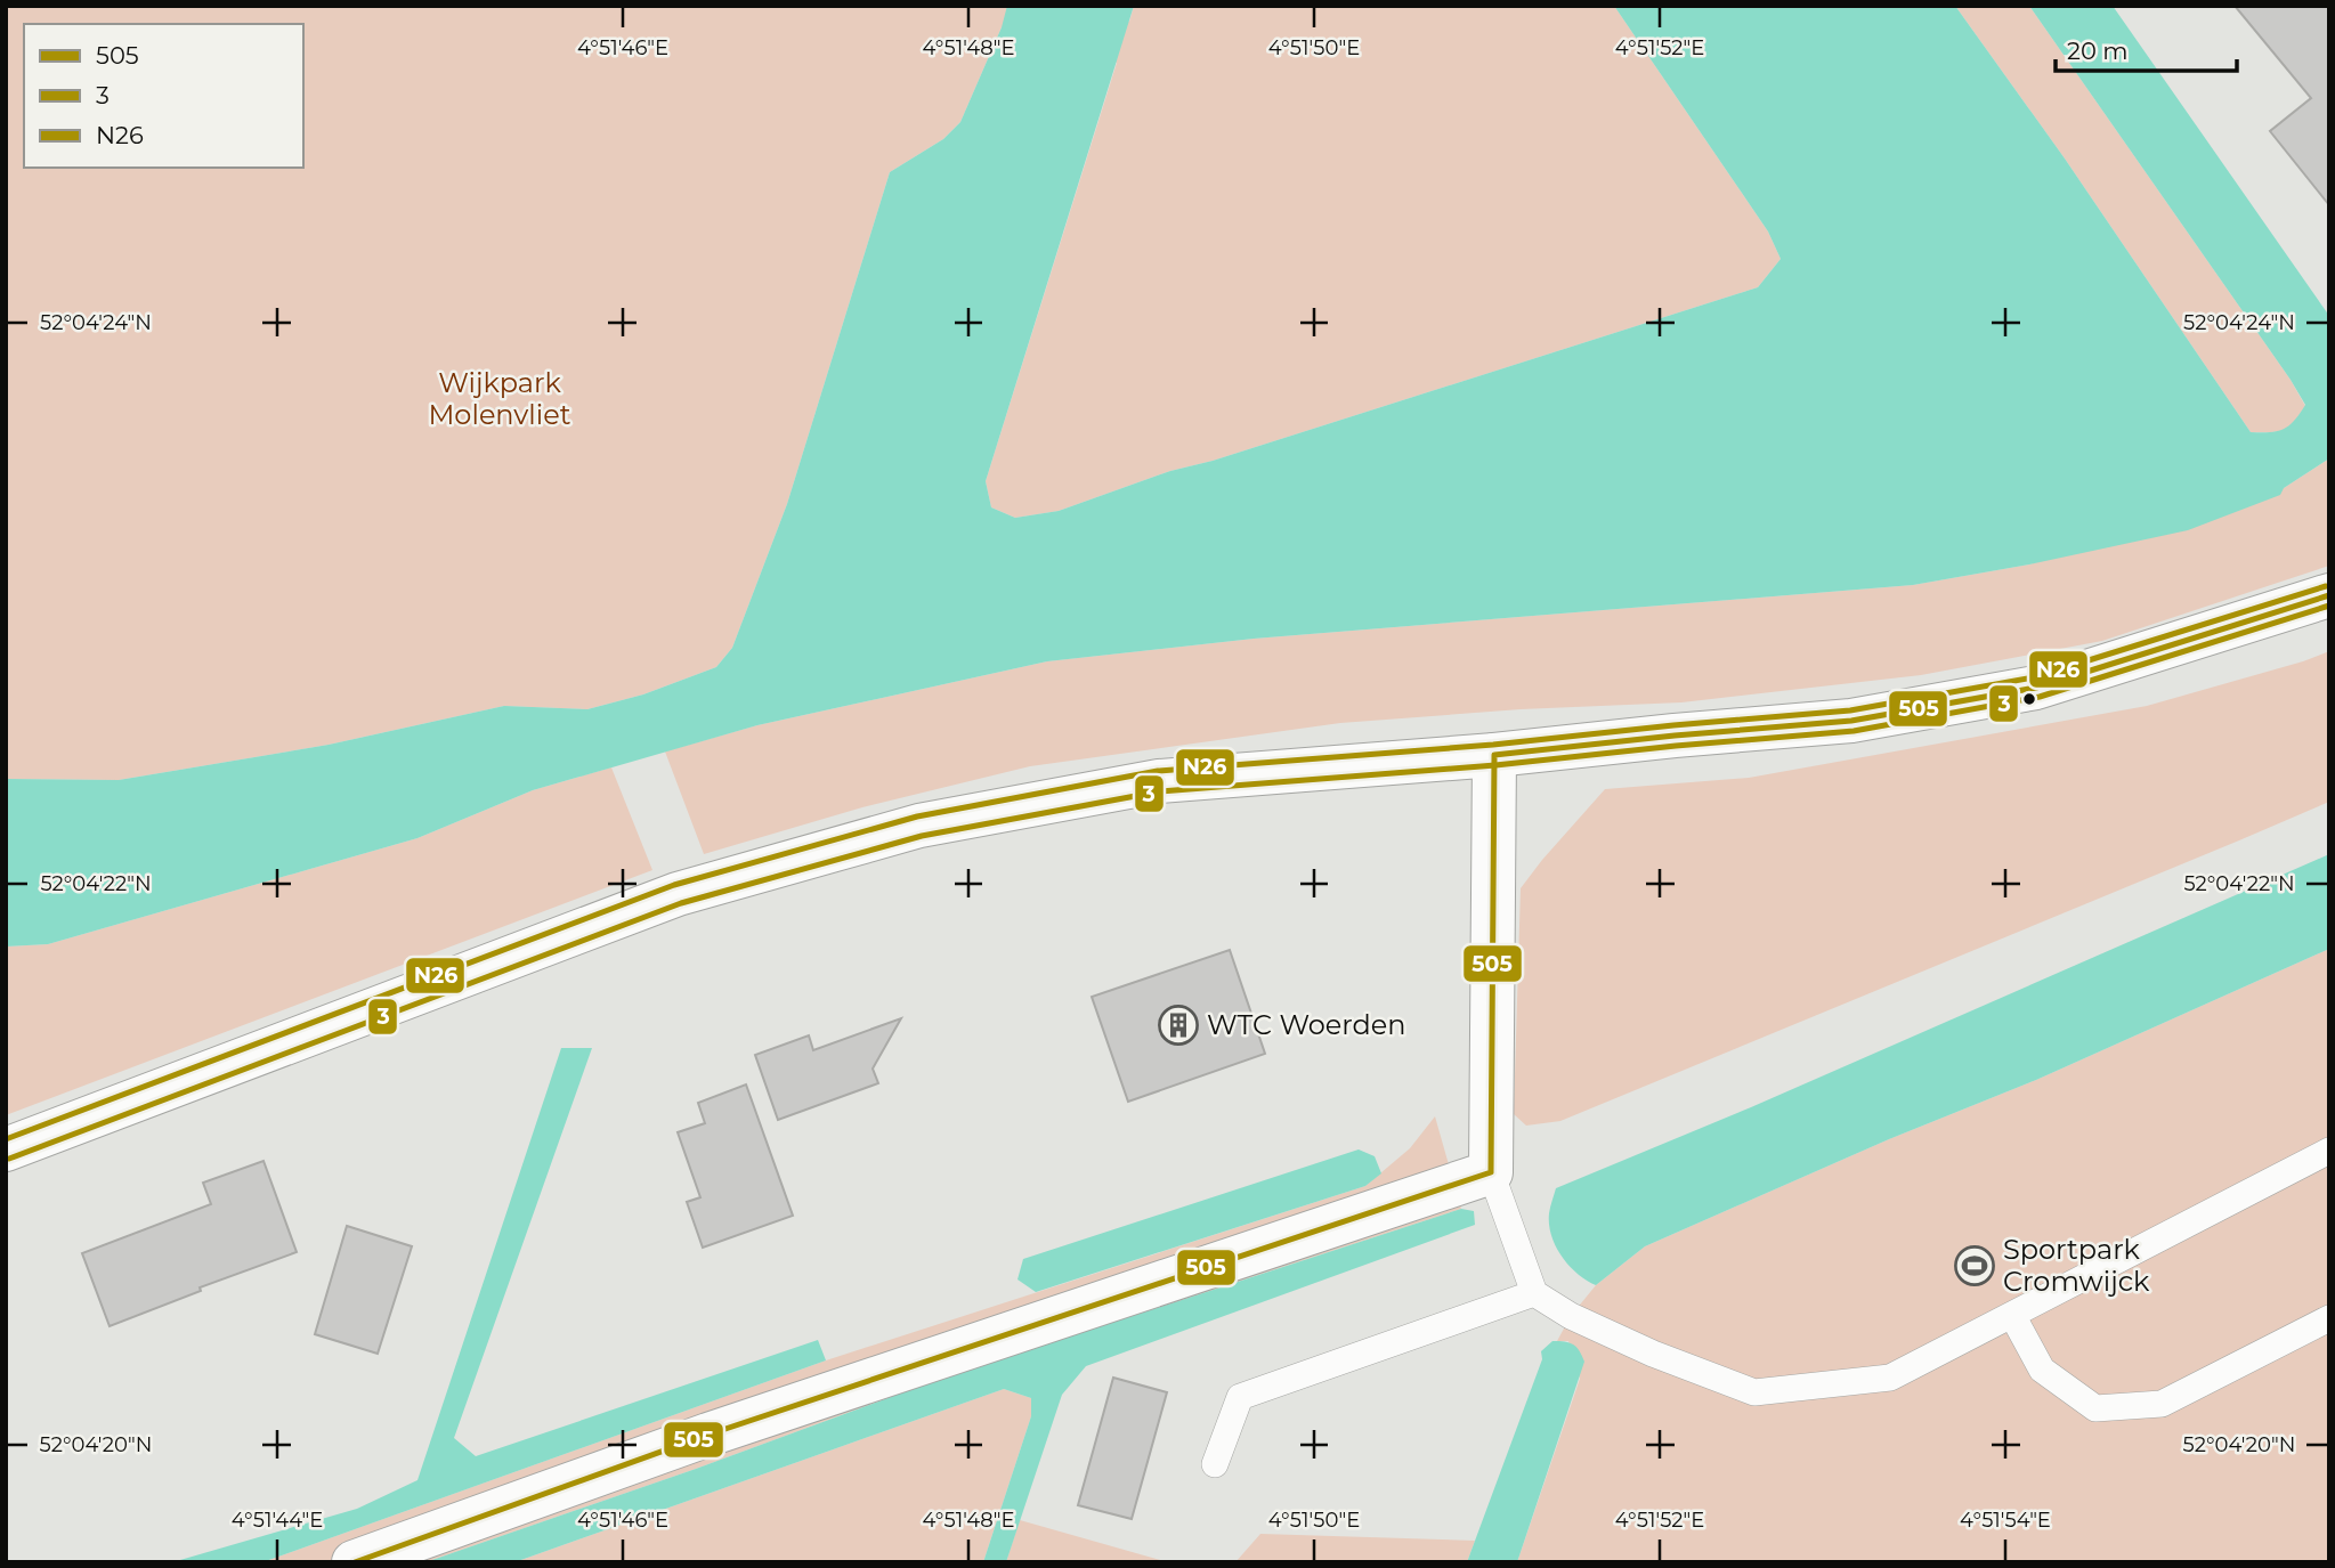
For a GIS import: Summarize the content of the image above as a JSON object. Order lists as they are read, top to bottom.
{
  "parks": ["Wijkpark Molenvliet"],
  "places": {
    "building": ["WTC Woerden"],
    "sports": ["Sportpark Cromwijck"]
  },
  "lines": ["transit line N26", "transit line 505", "transit line 3"],
  "legend": ["505", "3", "N26"],
  "scale_bar": "20 m",
  "coordinates": [
    "4°51'46\"E",
    "4°51'48\"E",
    "4°51'50\"E",
    "4°51'52\"E",
    "52°04'24\"N",
    "52°04'22\"N",
    "52°04'20\"N",
    "4°51'44\"E",
    "4°51'54\"E"
  ]
}
